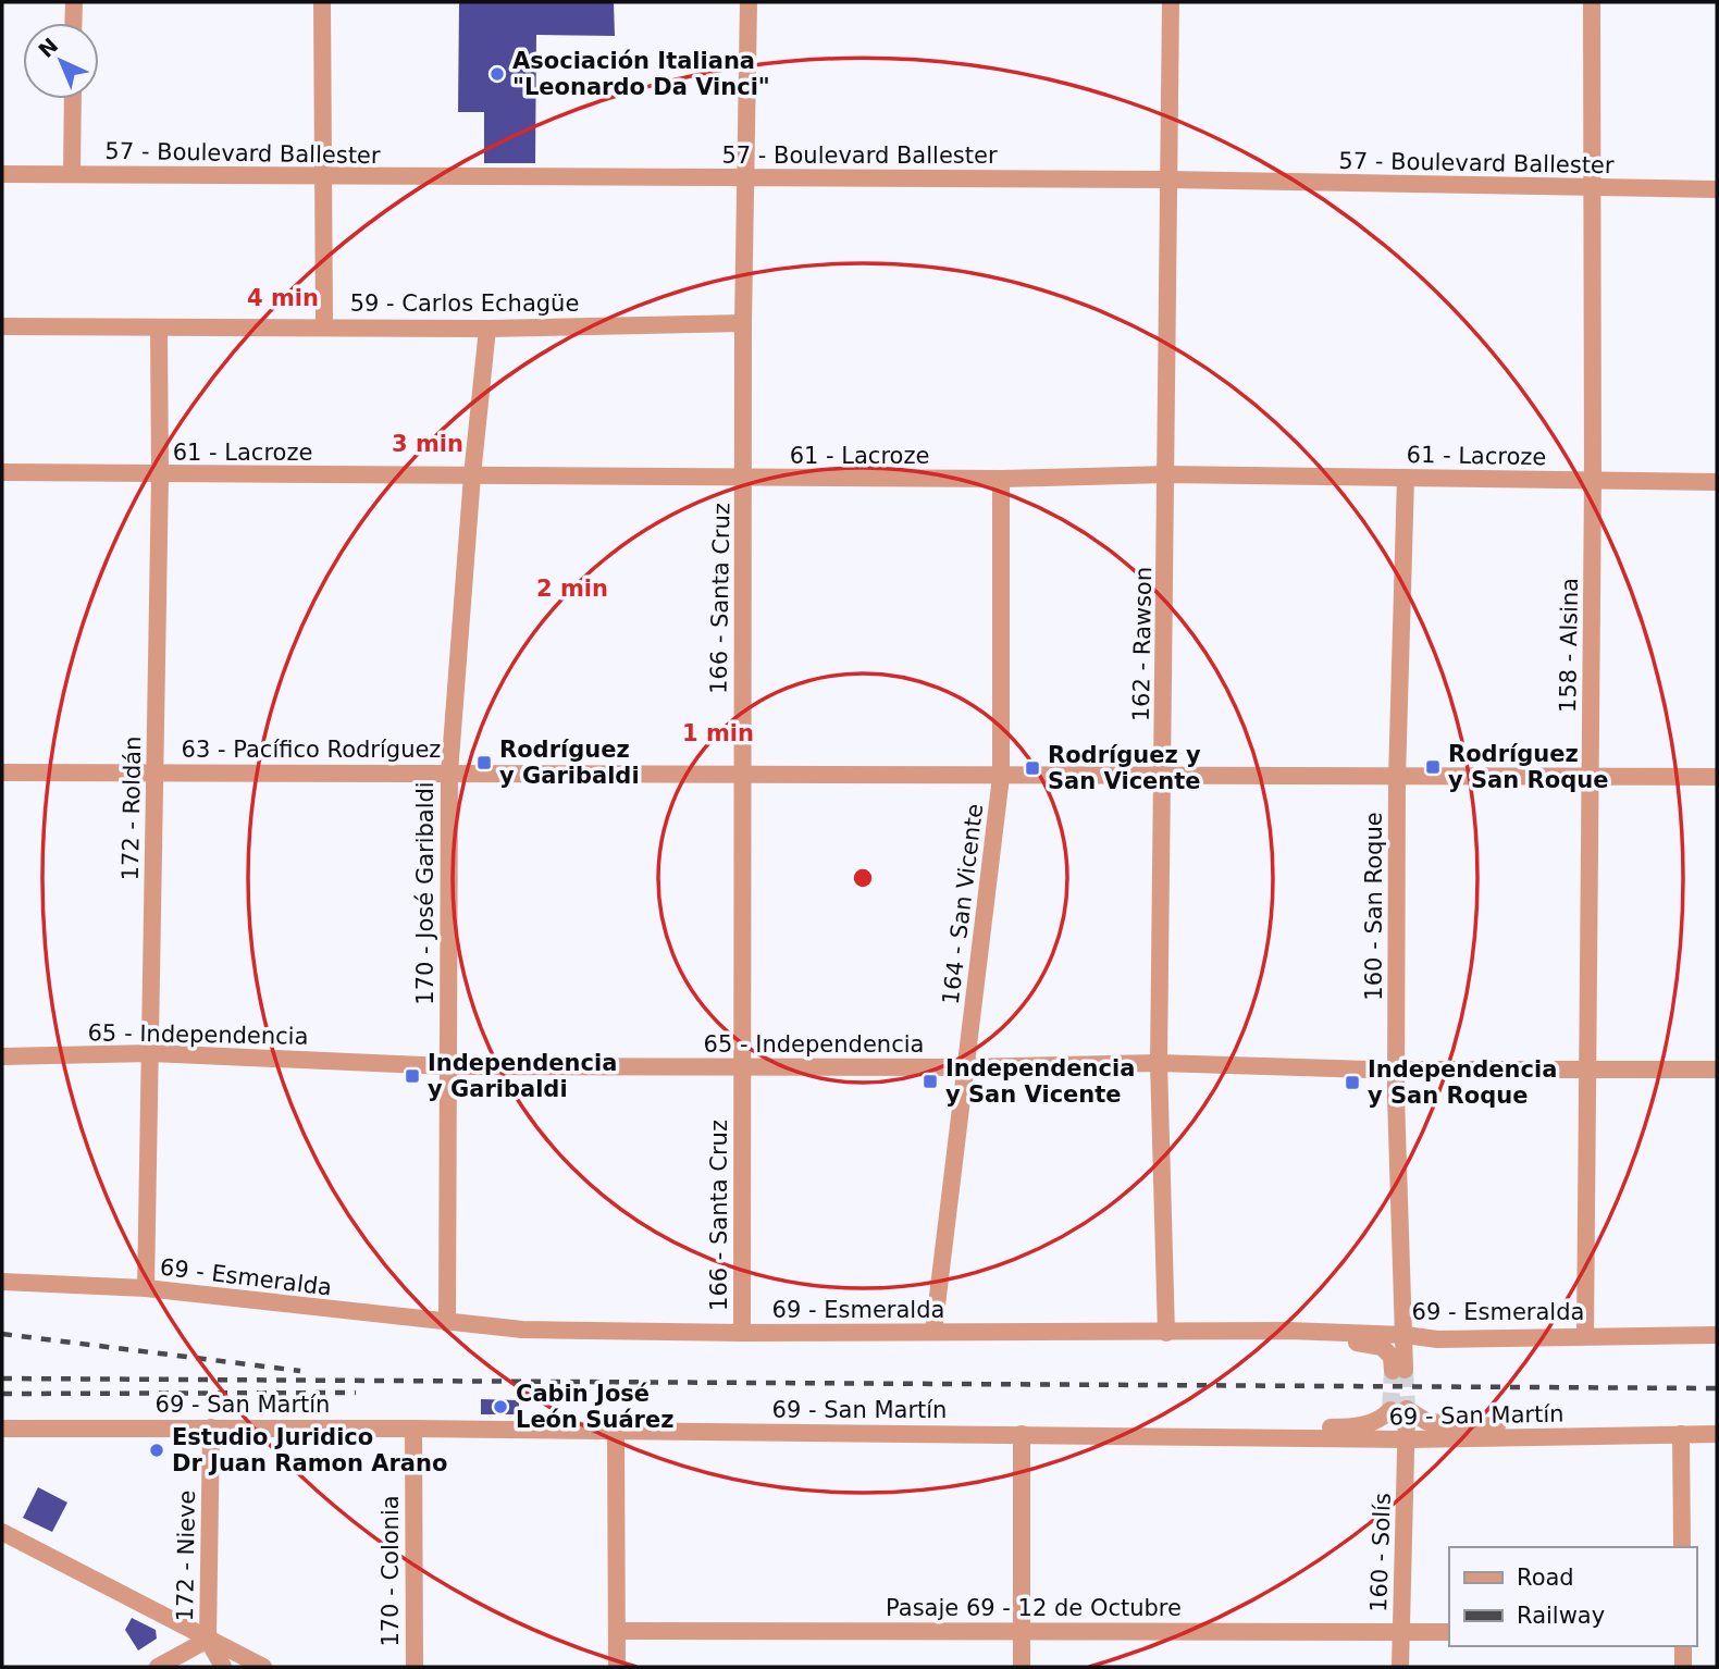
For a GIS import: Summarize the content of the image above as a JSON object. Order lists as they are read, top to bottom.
{
  "streets": {
    "street": [
      "57 - Boulevard Ballester",
      "59 - Carlos Echagüe",
      "61 - Lacroze",
      "166 - Santa Cruz",
      "162 - Rawson",
      "158 - Alsina",
      "63 - Pacífico Rodríguez",
      "172 - Roldán",
      "170 - José Garibaldi",
      "164 - San Vicente",
      "160 - San Roque",
      "65 - Independencia",
      "69 - Esmeralda",
      "69 - San Martín",
      "160 - Solís",
      "172 - Nieve",
      "170 - Colonia",
      "Pasaje 69 - 12 de Octubre"
    ]
  },
  "crossings": [
    ["57 - Boulevard Ballester", "166 - Santa Cruz"],
    ["57 - Boulevard Ballester", "162 - Rawson"],
    ["57 - Boulevard Ballester", "158 - Alsina"],
    ["59 - Carlos Echagüe", "166 - Santa Cruz"],
    ["59 - Carlos Echagüe", "172 - Roldán"],
    ["59 - Carlos Echagüe", "170 - José Garibaldi"],
    ["61 - Lacroze", "166 - Santa Cruz"],
    ["61 - Lacroze", "162 - Rawson"],
    ["61 - Lacroze", "158 - Alsina"],
    ["61 - Lacroze", "172 - Roldán"],
    ["61 - Lacroze", "170 - José Garibaldi"],
    ["61 - Lacroze", "164 - San Vicente"],
    ["61 - Lacroze", "160 - San Roque"],
    ["166 - Santa Cruz", "63 - Pacífico Rodríguez"],
    ["166 - Santa Cruz", "65 - Independencia"],
    ["166 - Santa Cruz", "69 - Esmeralda"],
    ["162 - Rawson", "63 - Pacífico Rodríguez"],
    ["162 - Rawson", "65 - Independencia"],
    ["162 - Rawson", "69 - Esmeralda"],
    ["158 - Alsina", "63 - Pacífico Rodríguez"],
    ["158 - Alsina", "65 - Independencia"],
    ["158 - Alsina", "69 - Esmeralda"],
    ["63 - Pacífico Rodríguez", "172 - Roldán"],
    ["63 - Pacífico Rodríguez", "170 - José Garibaldi"],
    ["63 - Pacífico Rodríguez", "164 - San Vicente"],
    ["63 - Pacífico Rodríguez", "160 - San Roque"],
    ["172 - Roldán", "65 - Independencia"],
    ["172 - Roldán", "69 - Esmeralda"],
    ["170 - José Garibaldi", "65 - Independencia"],
    ["170 - José Garibaldi", "69 - Esmeralda"],
    ["164 - San Vicente", "65 - Independencia"],
    ["164 - San Vicente", "69 - Esmeralda"],
    ["160 - San Roque", "65 - Independencia"],
    ["160 - San Roque", "69 - Esmeralda"],
    ["69 - San Martín", "160 - Solís"],
    ["69 - San Martín", "172 - Nieve"],
    ["69 - San Martín", "170 - Colonia"],
    ["160 - Solís", "Pasaje 69 - 12 de Octubre"]
  ],
  "places": {
    "other": ["Asociación Italiana \"Leonardo Da Vinci\"", "Cabin José León Suárez", "Estudio Juridico Dr Juan Ramon Arano"],
    "transit": [
      "Rodríguez y Garibaldi",
      "Rodríguez y San Roque",
      "Rodríguez y San Vicente",
      "Independencia y Garibaldi",
      "Independencia y San Vicente",
      "Independencia y San Roque"
    ]
  },
  "legend": ["Road", "Railway"],
  "north": "top left",
  "rings": [
    "4 min",
    "3 min",
    "2 min",
    "1 min"
  ]
}
